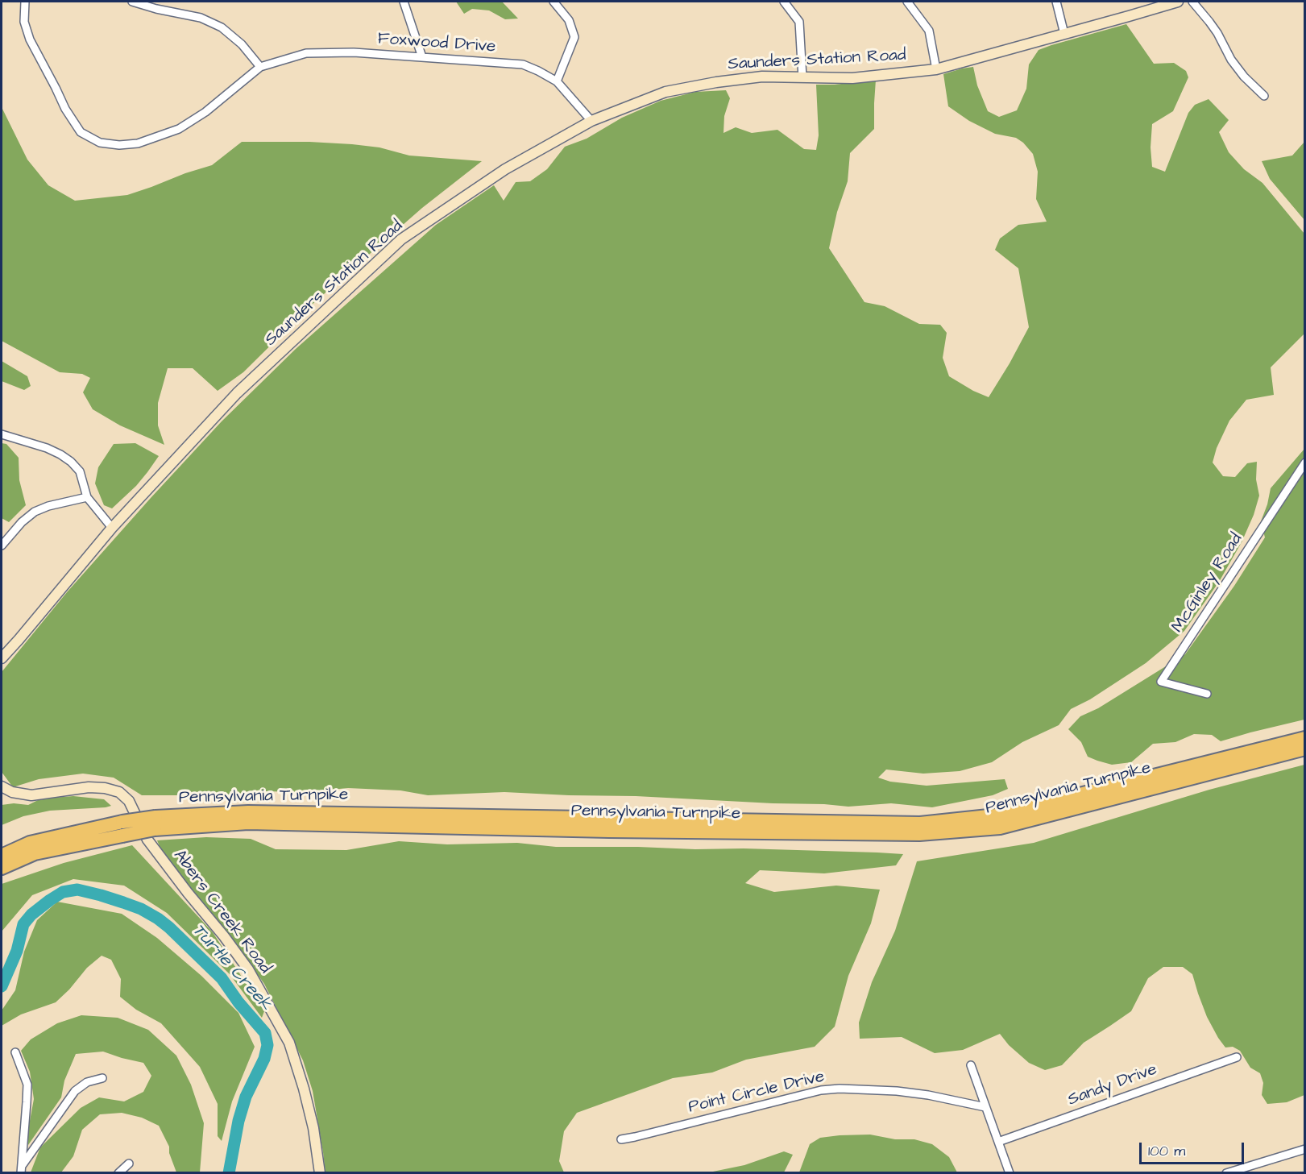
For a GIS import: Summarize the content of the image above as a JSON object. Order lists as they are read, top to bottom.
{
  "streets": {
    "highway": ["Pennsylvania Turnpike"],
    "street": [
      "Foxwood Drive",
      "Saunders Station Road",
      "McGinley Road",
      "Abers Creek Road",
      "Sandy Drive",
      "Point Circle Drive"
    ]
  },
  "crossings": [
    ["Foxwood Drive", "Saunders Station Road"]
  ],
  "water": ["Turtle Creek"],
  "scale_bar": "100 m"
}
